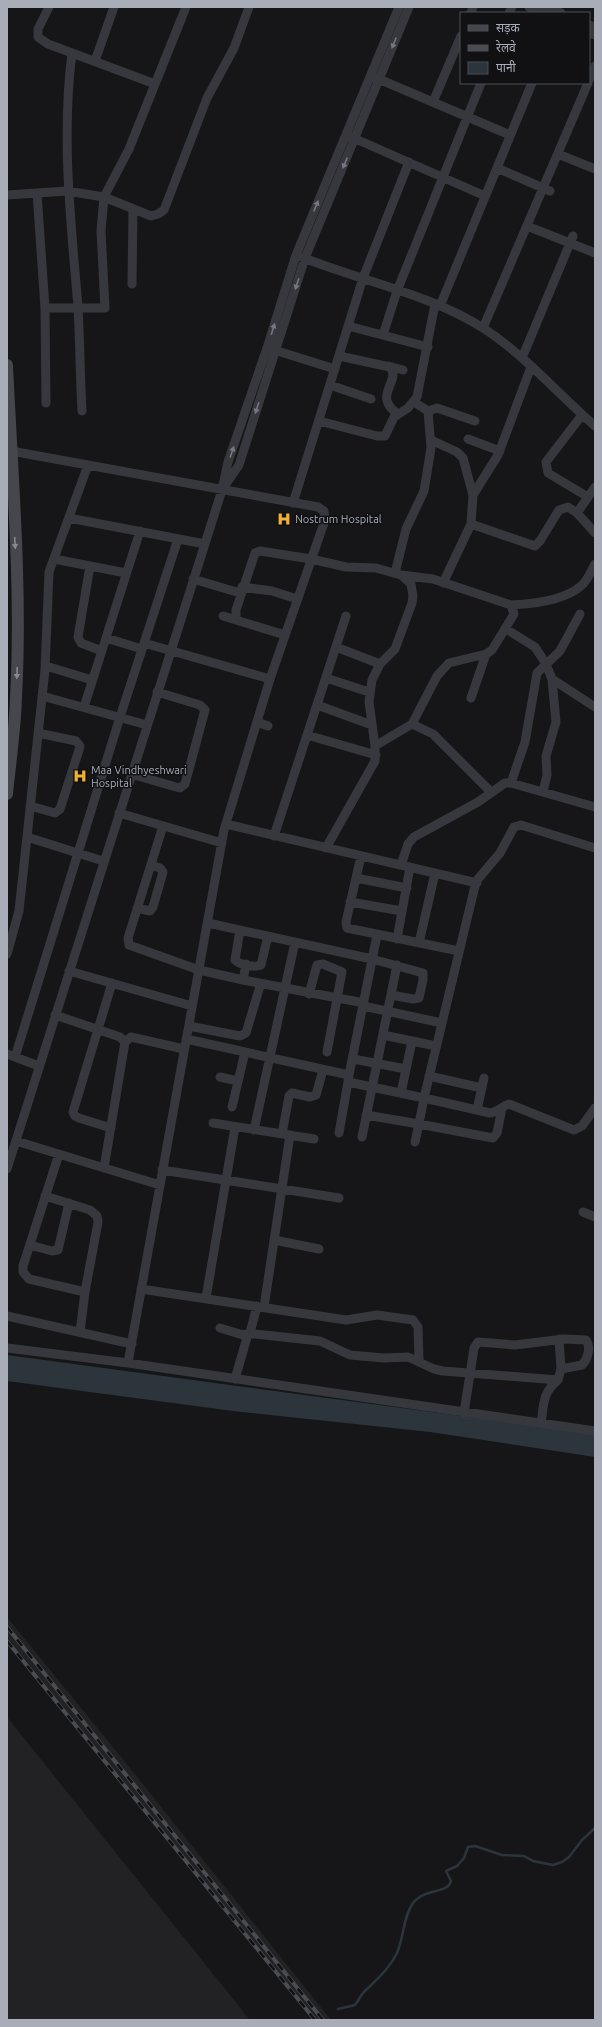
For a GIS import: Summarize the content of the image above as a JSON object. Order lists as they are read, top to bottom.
{
  "places": {
    "hospital": ["Nostrum Hospital", "Maa Vindhyeshwari Hospital"]
  },
  "legend": ["सड़क", "रेलवे", "पानी"]
}
